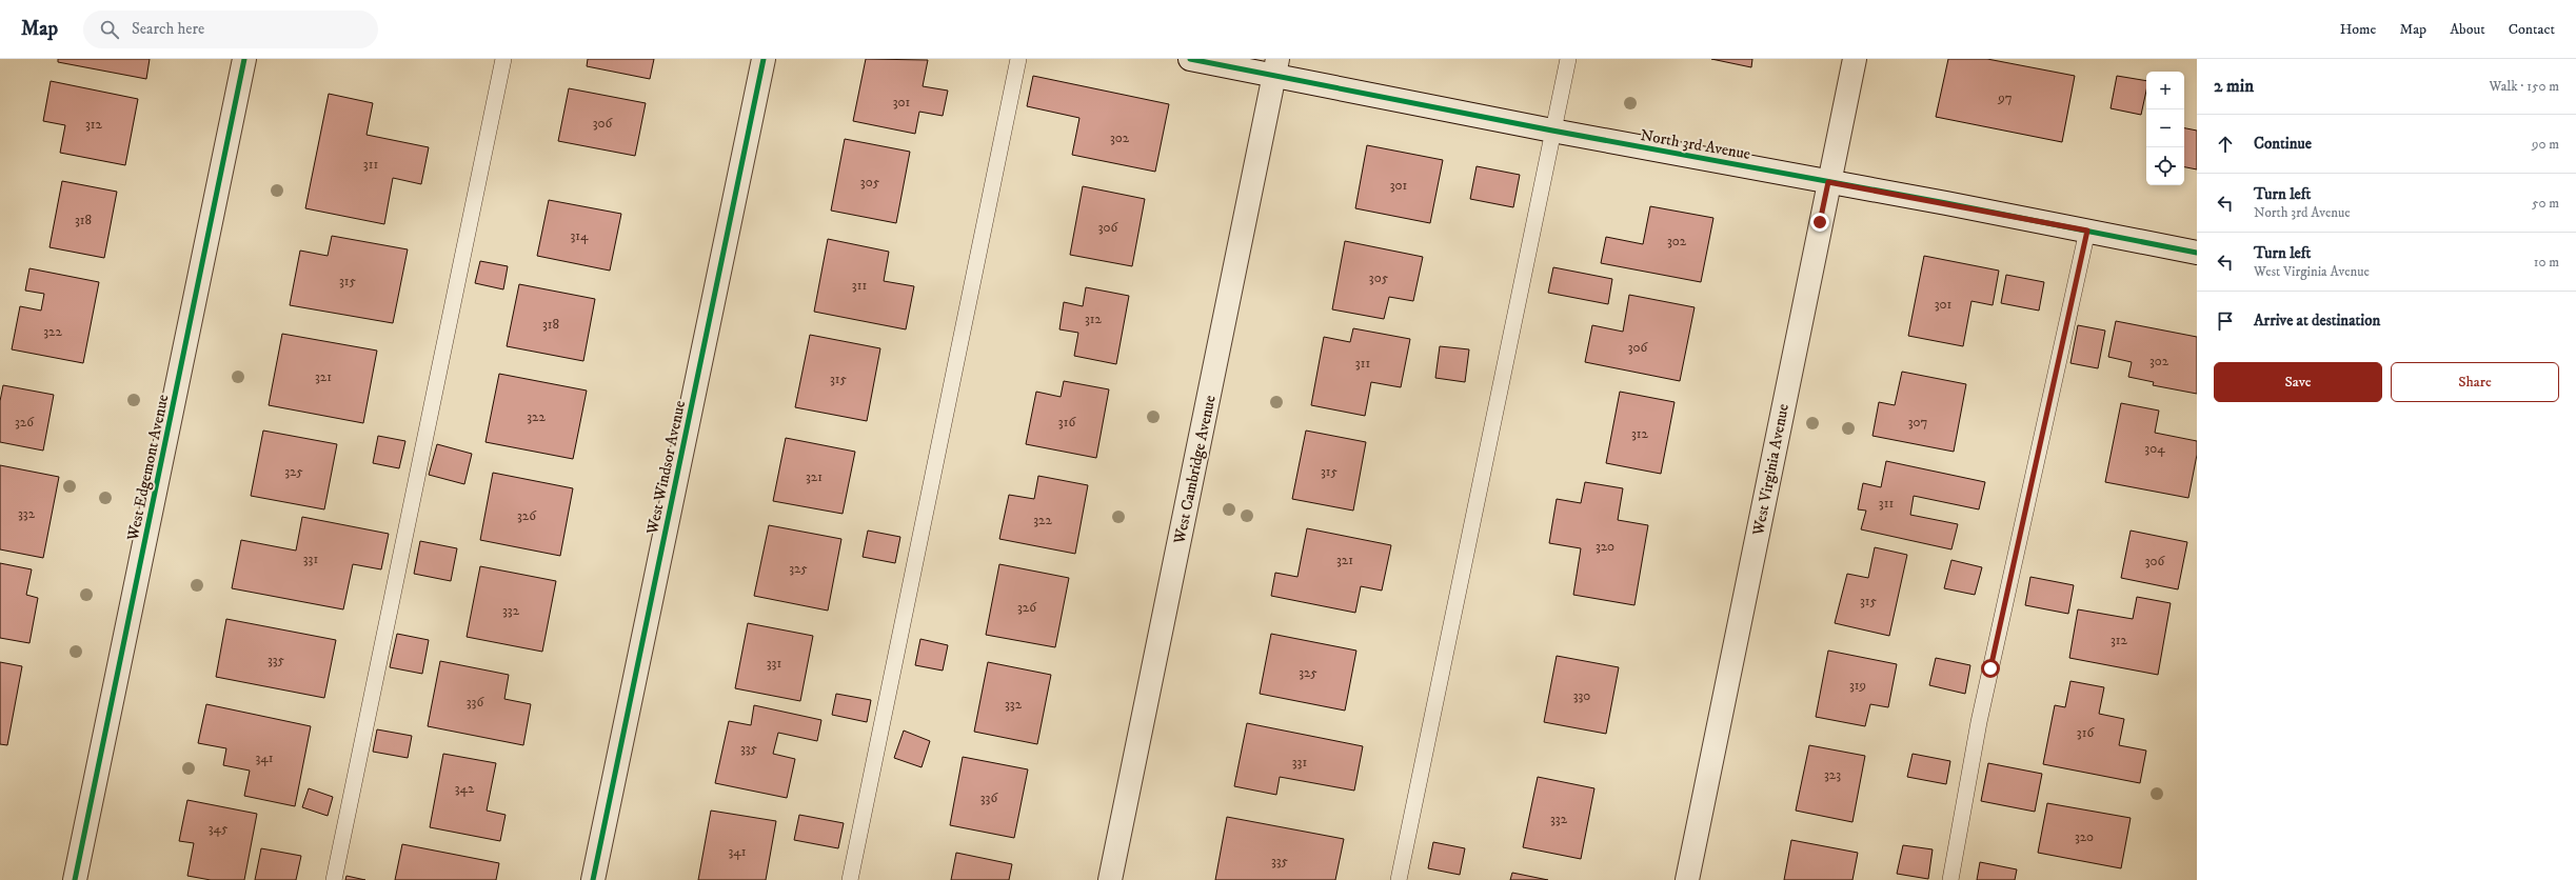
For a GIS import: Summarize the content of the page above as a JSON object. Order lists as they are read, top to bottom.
{
  "streets": {
    "street": [
      "North 3rd Avenue",
      "West Edgemont Avenue",
      "West Windsor Avenue",
      "West Cambridge Avenue",
      "West Virginia Avenue"
    ]
  },
  "crossings": [
    ["North 3rd Avenue", "West Cambridge Avenue"],
    ["North 3rd Avenue", "West Virginia Avenue"]
  ],
  "house_numbers": [
    "97",
    "301",
    "306",
    "312",
    "302",
    "311",
    "305",
    "301",
    "318",
    "306",
    "314",
    "302",
    "305",
    "315",
    "311",
    "301",
    "312",
    "318",
    "322",
    "306",
    "302",
    "311",
    "321",
    "315",
    "322",
    "326",
    "316",
    "307",
    "312",
    "304",
    "325",
    "315",
    "321",
    "311",
    "332",
    "326",
    "322",
    "320",
    "331",
    "321",
    "306",
    "325",
    "315",
    "326",
    "332",
    "312",
    "335",
    "331",
    "325",
    "319",
    "330",
    "336",
    "332",
    "316",
    "335",
    "341",
    "331",
    "323",
    "342",
    "336",
    "332",
    "345",
    "320",
    "341",
    "335"
  ],
  "page": {
    "header": "Map",
    "search": "Search here",
    "nav": [
      "Home",
      "Map",
      "About",
      "Contact"
    ],
    "heading": ["2 min", "Walk · 150 m"],
    "map_buttons": ["+", "−"],
    "list": [
      ["Continue", "90 m"],
      ["Turn left", "North 3rd Avenue", "50 m"],
      ["Turn left", "West Virginia Avenue", "10 m"],
      "Arrive at destination"
    ],
    "buttons": ["Save", "Share"]
  }
}
